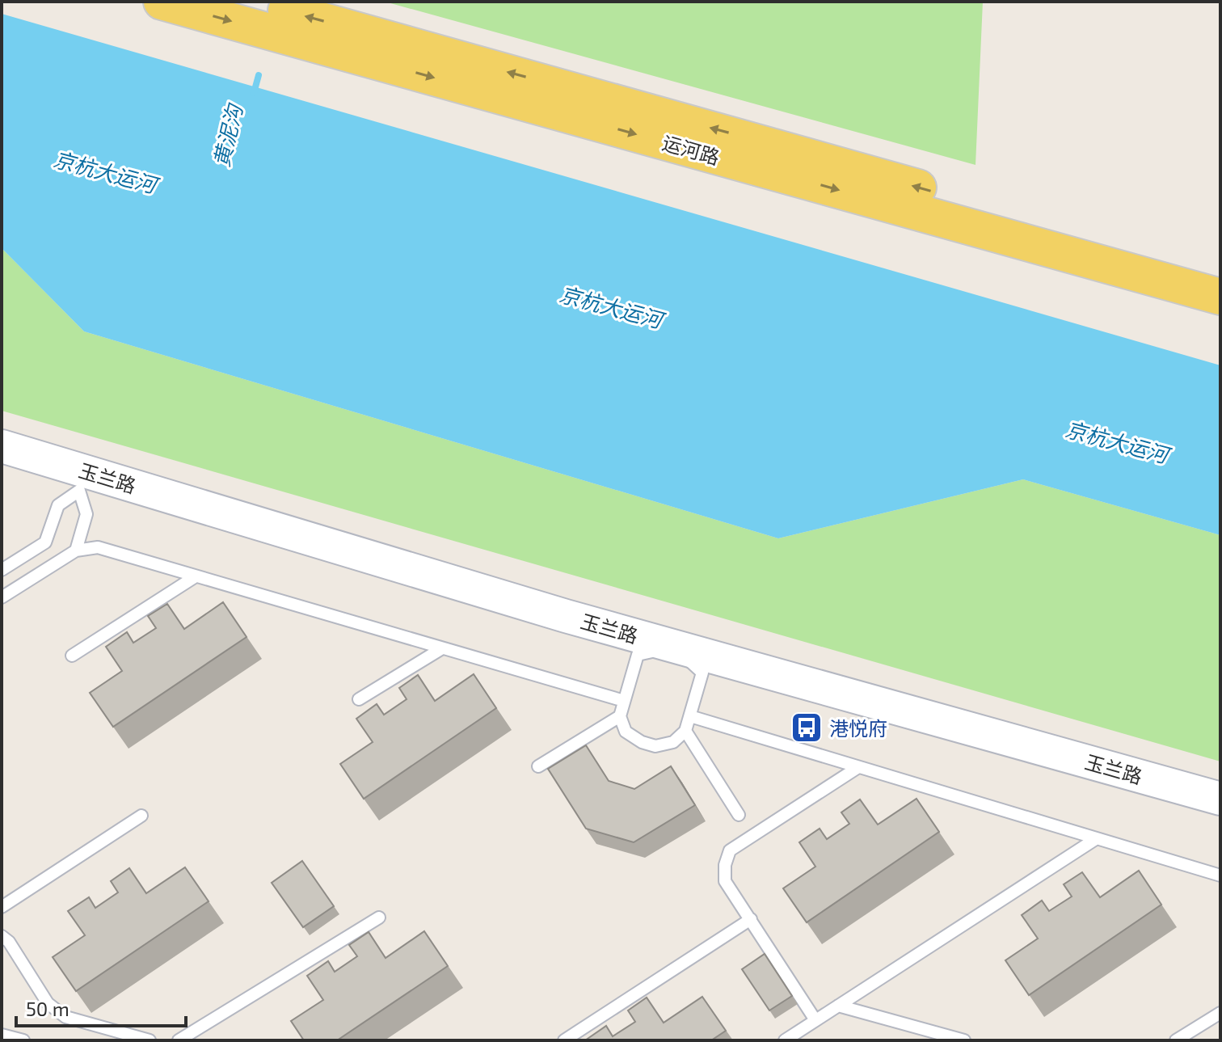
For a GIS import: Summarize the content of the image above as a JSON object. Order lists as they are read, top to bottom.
{
  "streets": {
    "main road": ["运河路"],
    "street": ["玉兰路"]
  },
  "water": ["黄泥沟", "京杭大运河"],
  "places": {
    "bus stop": ["港悦府"]
  },
  "scale_bar": "50 m"
}
